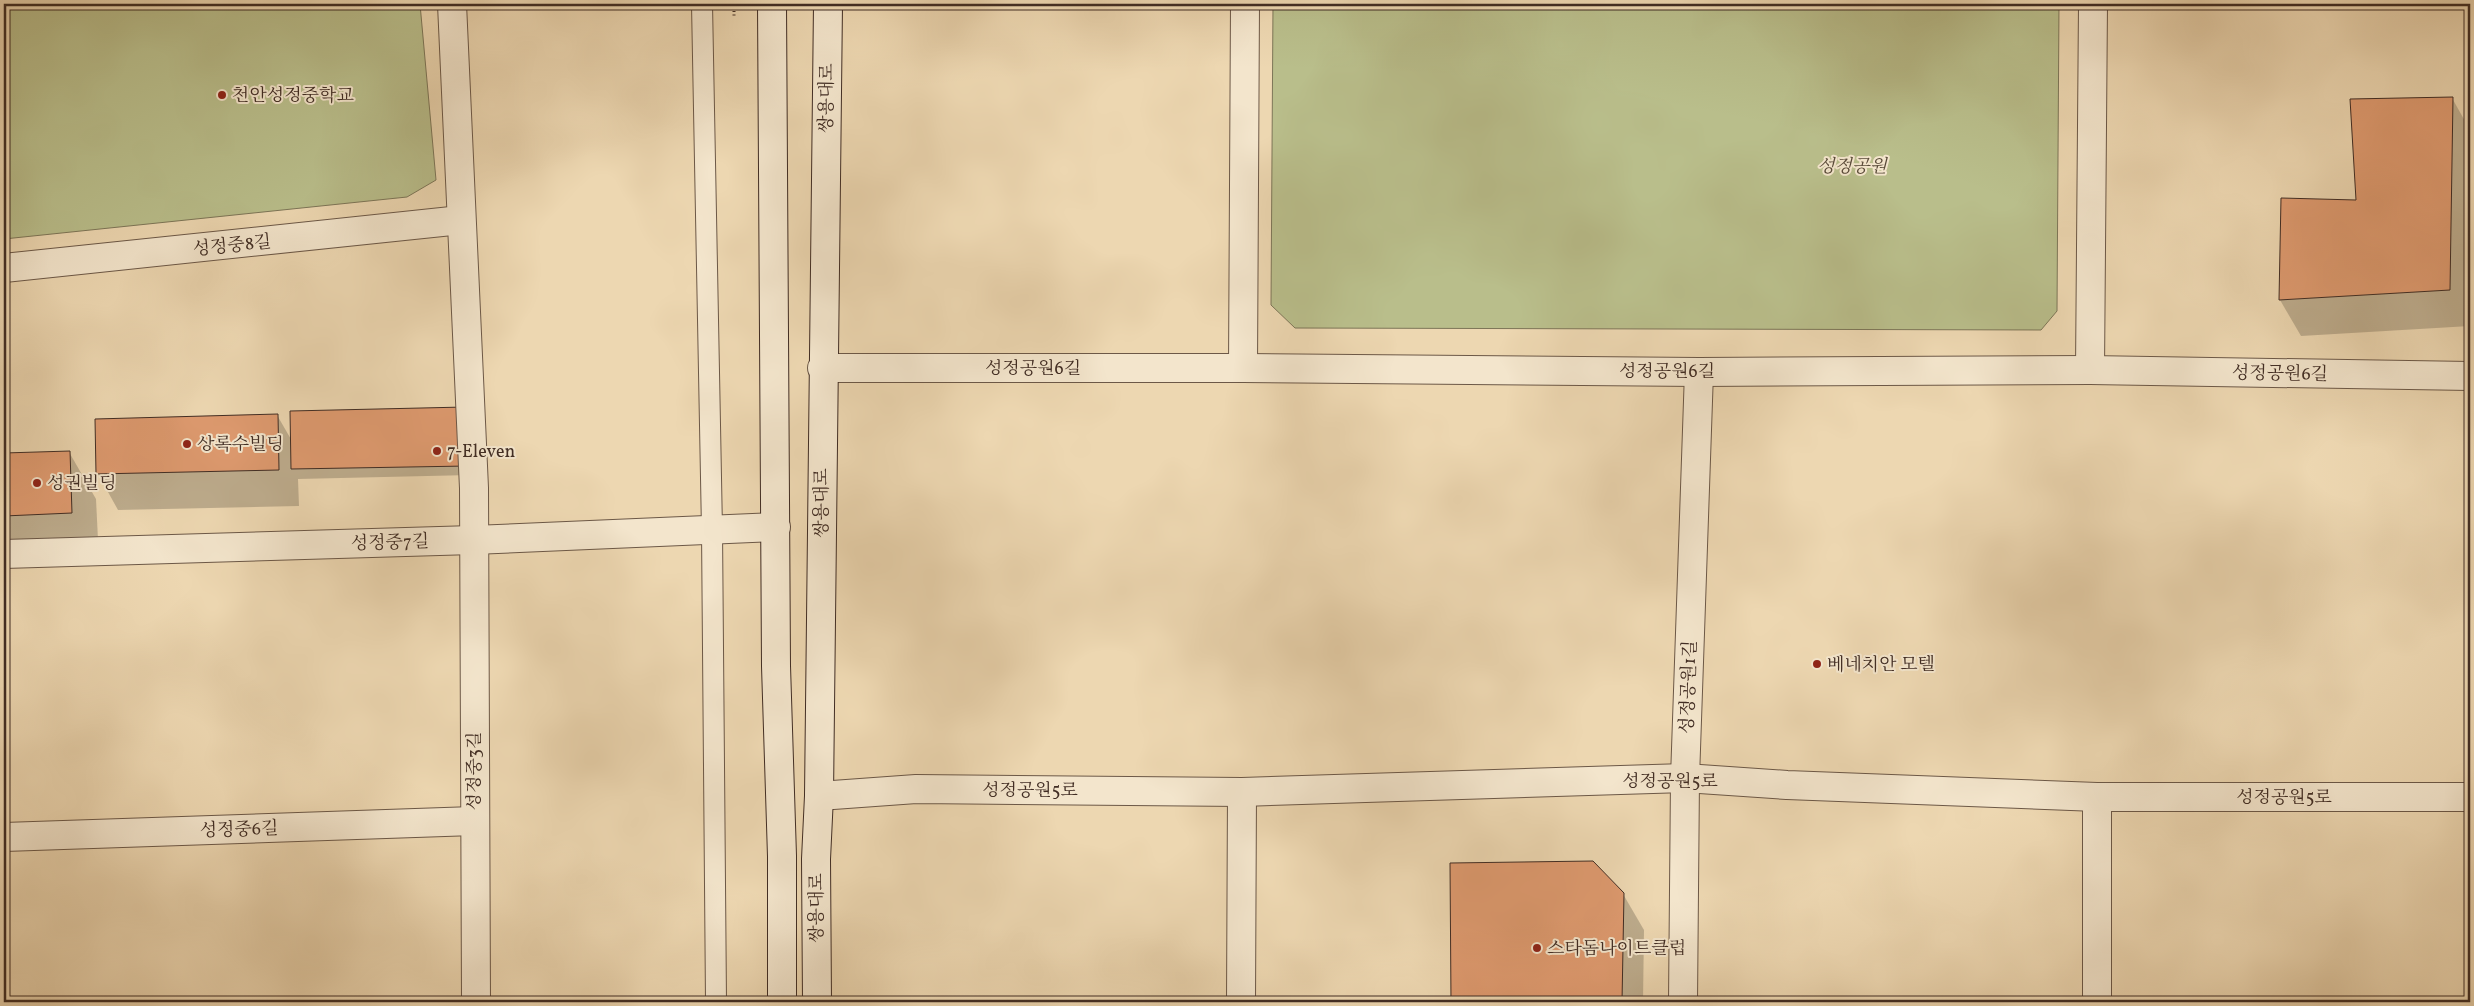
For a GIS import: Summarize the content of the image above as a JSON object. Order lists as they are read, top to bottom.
{
  "streets": {
    "street": [
      "쌍용대로",
      "성정중8길",
      "성정공원6길",
      "성정중7길",
      "성정공원1길",
      "성정중3길",
      "성정공원5로",
      "성정중6길"
    ]
  },
  "crossings": [
    ["쌍용대로", "성정공원6길"],
    ["쌍용대로", "성정중7길"],
    ["쌍용대로", "성정공원5로"],
    ["성정중8길", "성정중3길"],
    ["성정공원6길", "성정공원1길"],
    ["성정중7길", "성정중3길"],
    ["성정공원1길", "성정공원5로"],
    ["성정중3길", "성정중6길"]
  ],
  "parks": ["성정공원"],
  "places": [
    "천안성정중학교",
    "상록수빌딩",
    "7-Eleven",
    "성권빌딩",
    "베네치안 모텔",
    "스타돔나이트클럽"
  ]
}
